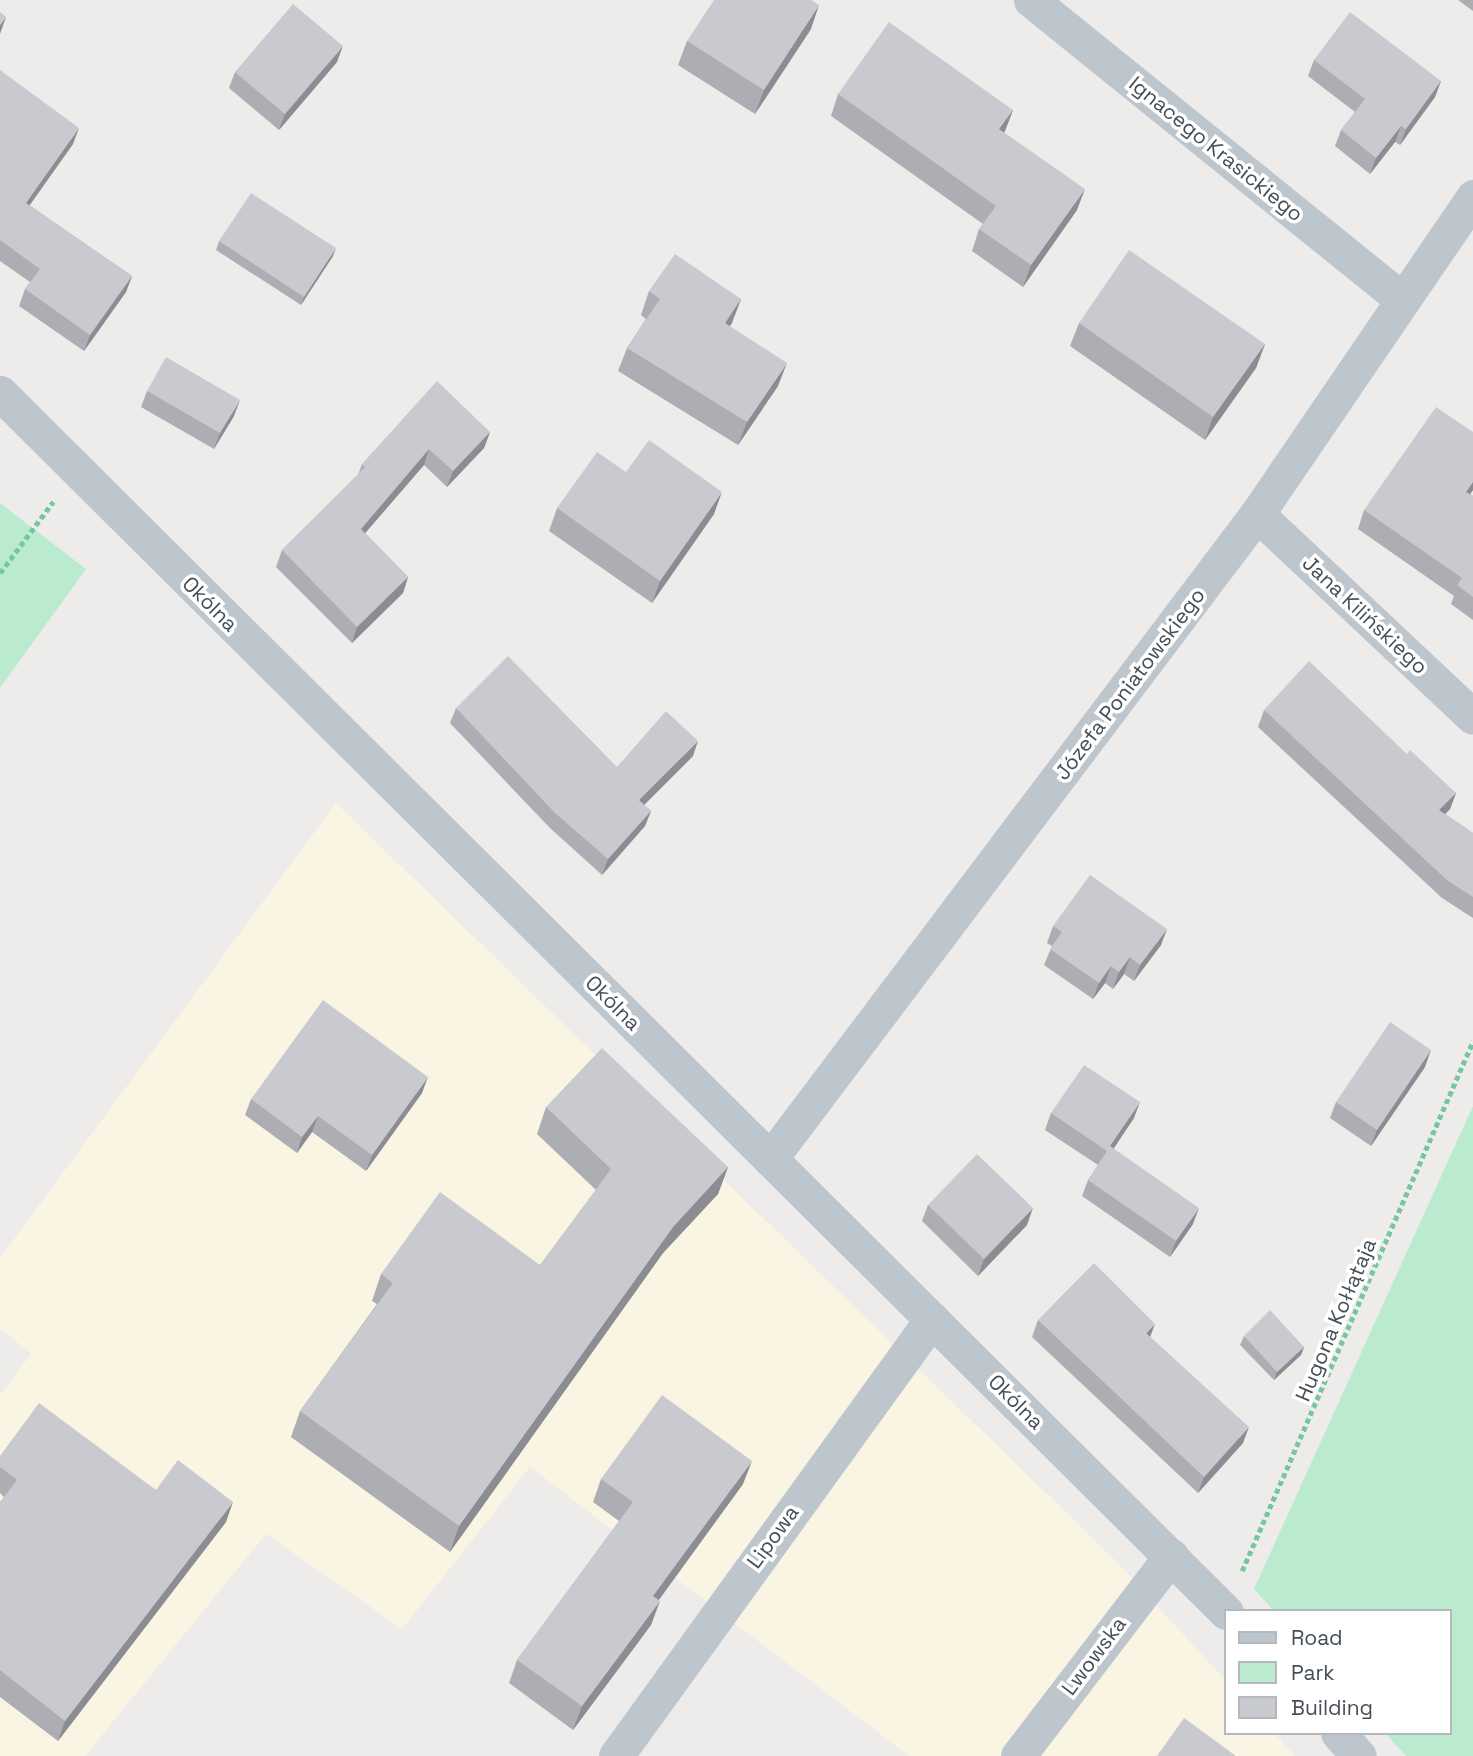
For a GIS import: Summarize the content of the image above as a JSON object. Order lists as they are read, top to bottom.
{
  "streets": {
    "street": [
      "Ignacego Krasickiego",
      "Okólna",
      "Jana Kilińskiego",
      "Józefa Poniatowskiego",
      "Lipowa",
      "Lwowska"
    ],
    "path": ["Hugona Kołłątaja"]
  },
  "crossings": [
    ["Ignacego Krasickiego", "Józefa Poniatowskiego"],
    ["Okólna", "Józefa Poniatowskiego"],
    ["Okólna", "Lipowa"],
    ["Okólna", "Lwowska"],
    ["Jana Kilińskiego", "Józefa Poniatowskiego"]
  ],
  "legend": ["Road", "Park", "Building"]
}
